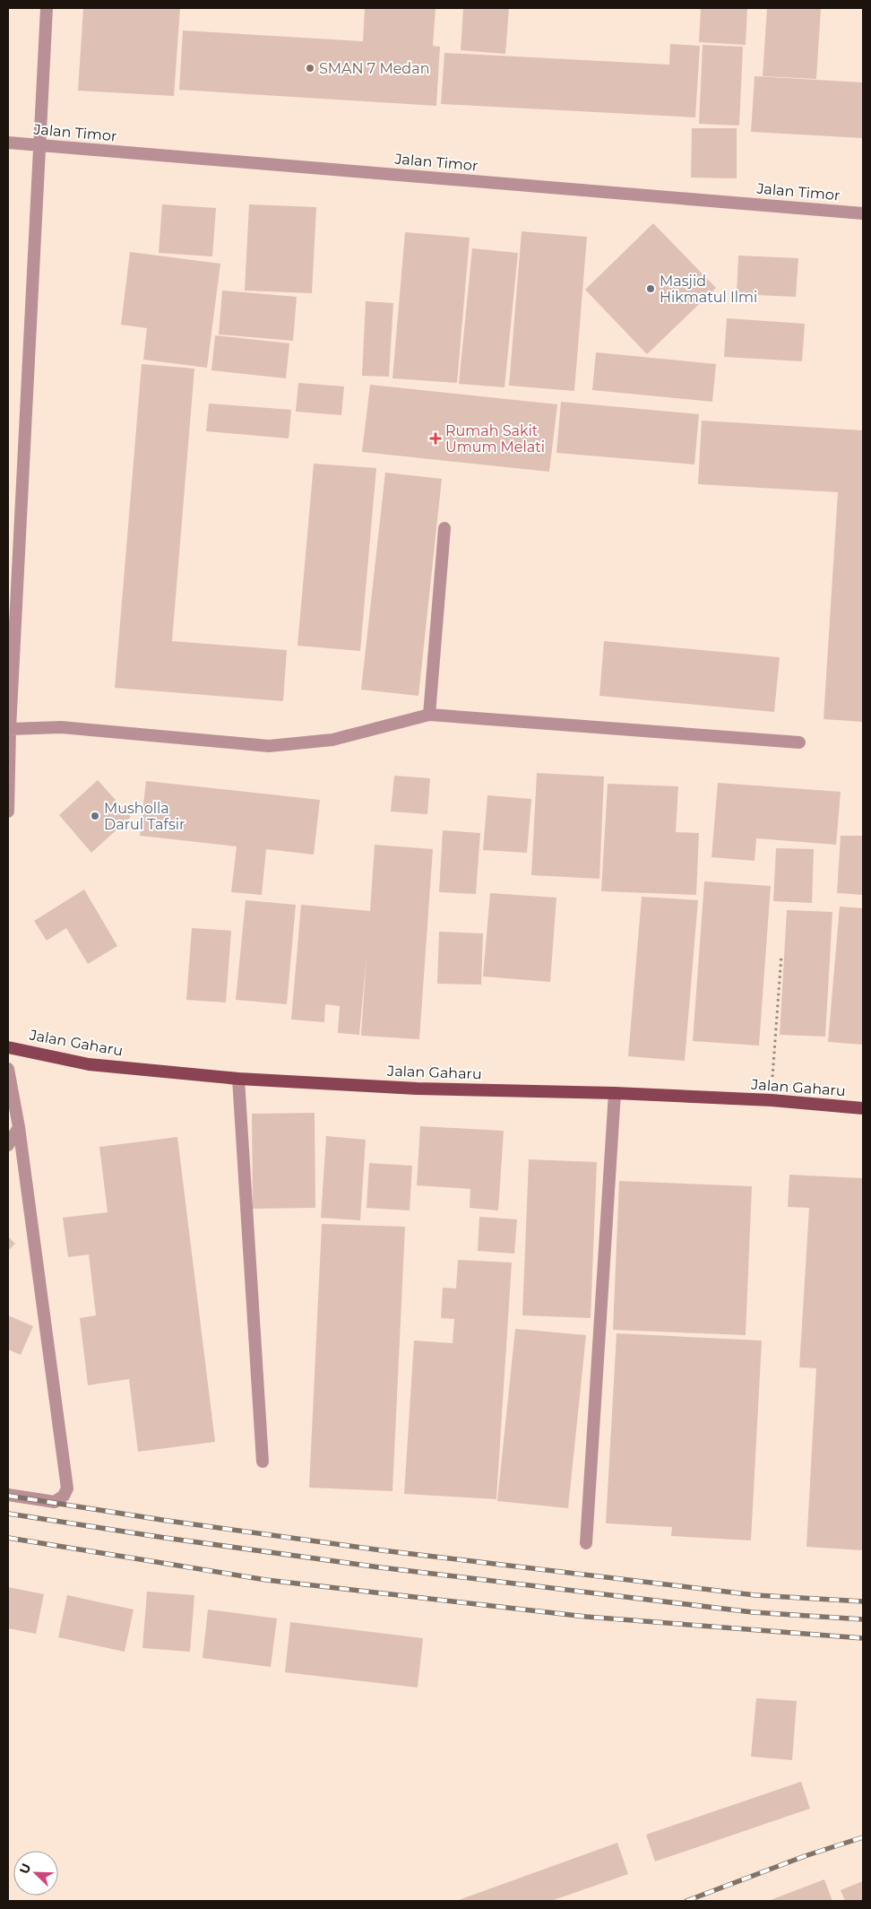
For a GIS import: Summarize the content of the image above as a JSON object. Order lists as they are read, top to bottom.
{
  "streets": {
    "main road": ["Jalan Gaharu"],
    "street": ["Jalan Timor"]
  },
  "places": {
    "other": ["SMAN 7 Medan", "Masjid Hikmatul Ilmi", "Musholla Darul Tafsir"],
    "health": ["Rumah Sakit Umum Melati"]
  },
  "north": "top left"
}
